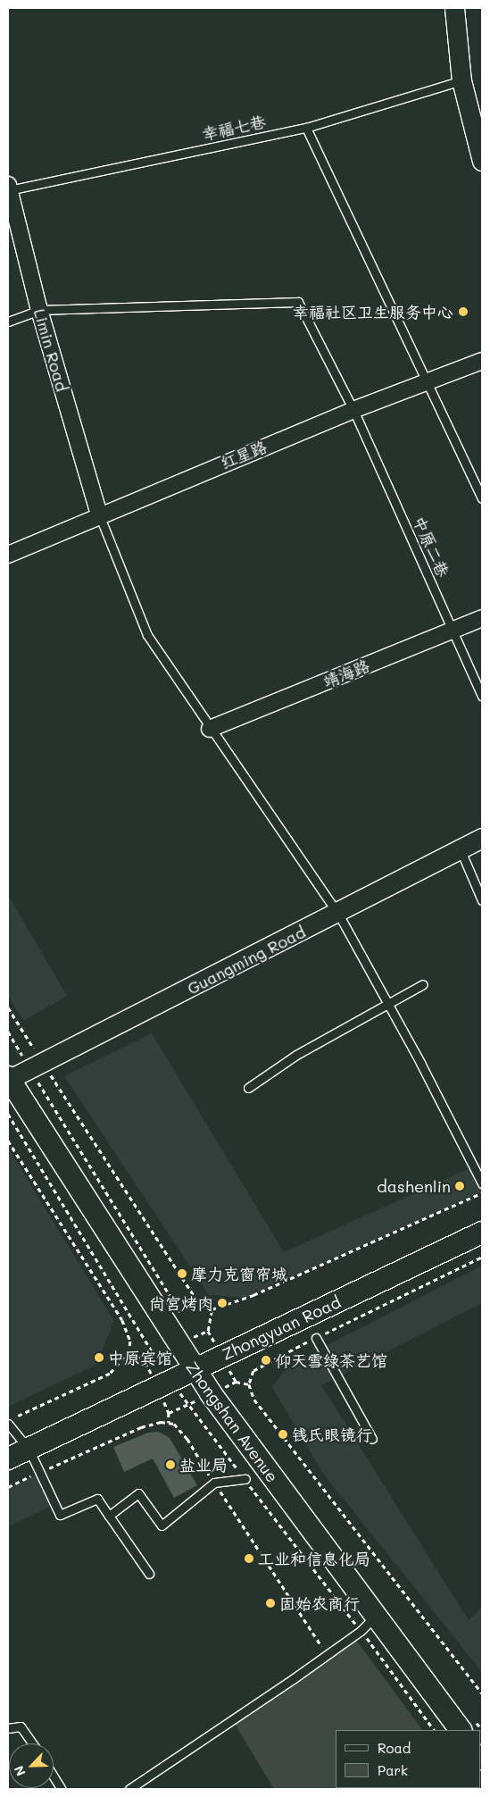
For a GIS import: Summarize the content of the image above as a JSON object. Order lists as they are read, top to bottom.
{
  "streets": {
    "main road": ["Zhongyuan Road", "Zhongshan Avenue"],
    "street": [
      "Limin Road",
      "红星路",
      "靖海路",
      "Guangming Road"
    ],
    "lane": ["幸福七巷", "中原二巷"]
  },
  "crossings": [
    ["幸福七巷", "Limin Road"],
    ["Limin Road", "红星路"],
    ["Limin Road", "中原二巷"],
    ["红星路", "中原二巷"],
    ["中原二巷", "靖海路"],
    ["Guangming Road", "Zhongshan Avenue"],
    ["Zhongyuan Road", "Zhongshan Avenue"]
  ],
  "places": [
    "幸福社区卫生服务中心",
    "dashenlin",
    "摩力克窗帘城",
    "尚宫烤肉",
    "中原宾馆",
    "仰天雪绿茶艺馆",
    "钱氏眼镜行",
    "盐业局",
    "工业和信息化局",
    "固始农商行"
  ],
  "legend": ["Road", "Park"],
  "north": "bottom left"
}
